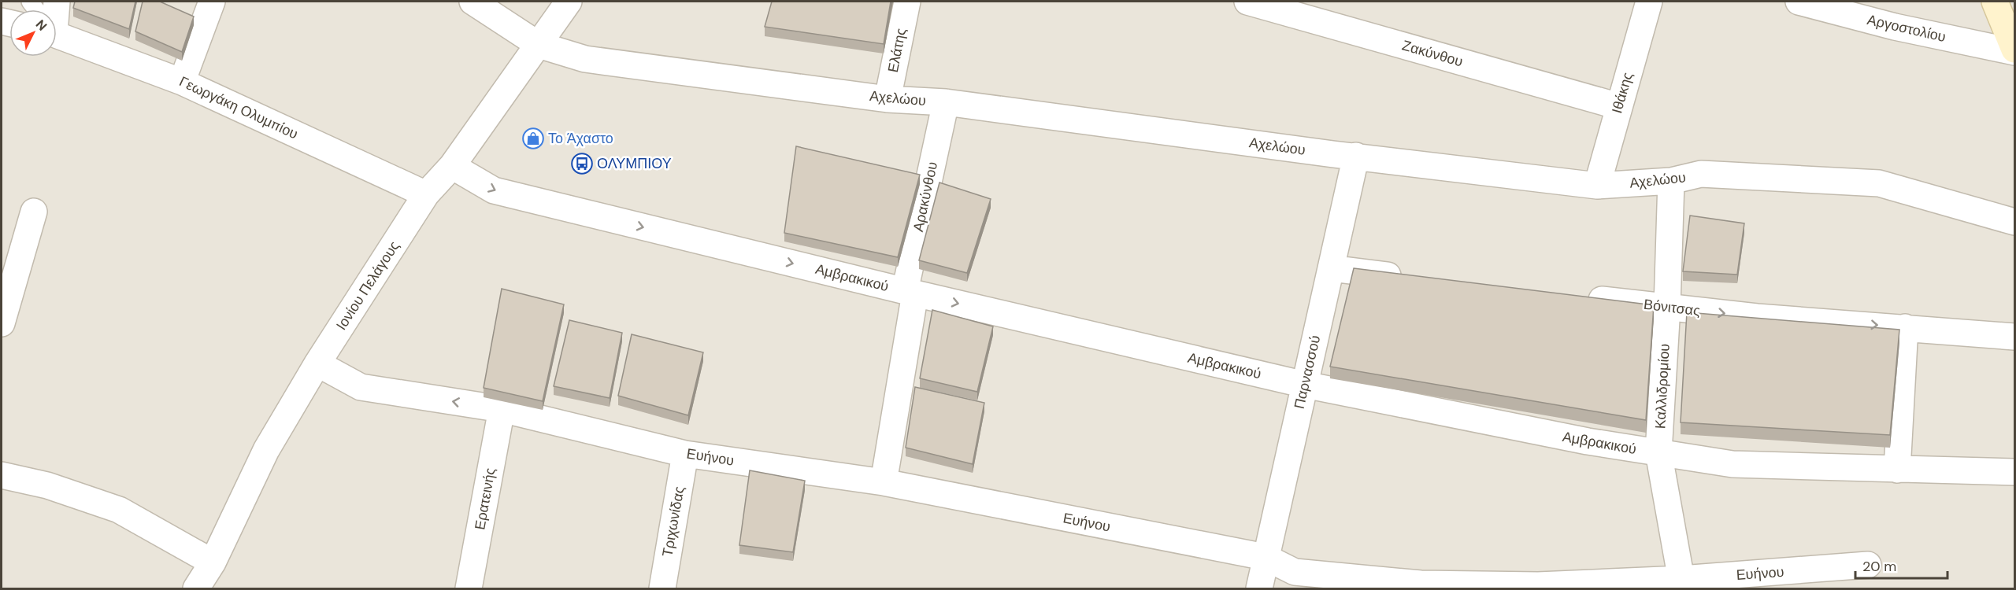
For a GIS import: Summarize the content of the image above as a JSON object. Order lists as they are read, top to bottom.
{
  "streets": {
    "street": [
      "Αργοστολίου",
      "Ελάτης",
      "Ζακύνθου",
      "Ιθάκης",
      "Αχελώου",
      "Γεωργάκη Ολυμπίου",
      "Αρακύνθου",
      "Αμβρακικού",
      "Ιονίου Πελάγους",
      "Βόνιτσας",
      "Παρνασσού",
      "Καλλιδρομίου",
      "Ευήνου",
      "Ερατεινής",
      "Τριχωνίδας"
    ]
  },
  "crossings": [
    ["Ελάτης", "Αχελώου"],
    ["Ζακύνθου", "Ιθάκης"],
    ["Ιθάκης", "Αχελώου"],
    ["Αχελώου", "Αρακύνθου"],
    ["Αχελώου", "Ιονίου Πελάγους"],
    ["Αχελώου", "Παρνασσού"],
    ["Αχελώου", "Καλλιδρομίου"],
    ["Γεωργάκη Ολυμπίου", "Ιονίου Πελάγους"],
    ["Αρακύνθου", "Αμβρακικού"],
    ["Αρακύνθου", "Ευήνου"],
    ["Αμβρακικού", "Ιονίου Πελάγους"],
    ["Αμβρακικού", "Παρνασσού"],
    ["Αμβρακικού", "Καλλιδρομίου"],
    ["Ιονίου Πελάγους", "Ευήνου"],
    ["Βόνιτσας", "Καλλιδρομίου"],
    ["Παρνασσού", "Ευήνου"],
    ["Καλλιδρομίου", "Ευήνου"],
    ["Ευήνου", "Ερατεινής"],
    ["Ευήνου", "Τριχωνίδας"]
  ],
  "one_way": ["Αμβρακικού", "Βόνιτσας"],
  "places": {
    "shop": ["Το Άχαστο"],
    "bus stop": ["ΟΛΥΜΠΙΟΥ"]
  },
  "scale_bar": "20 m",
  "north": "top right"
}
